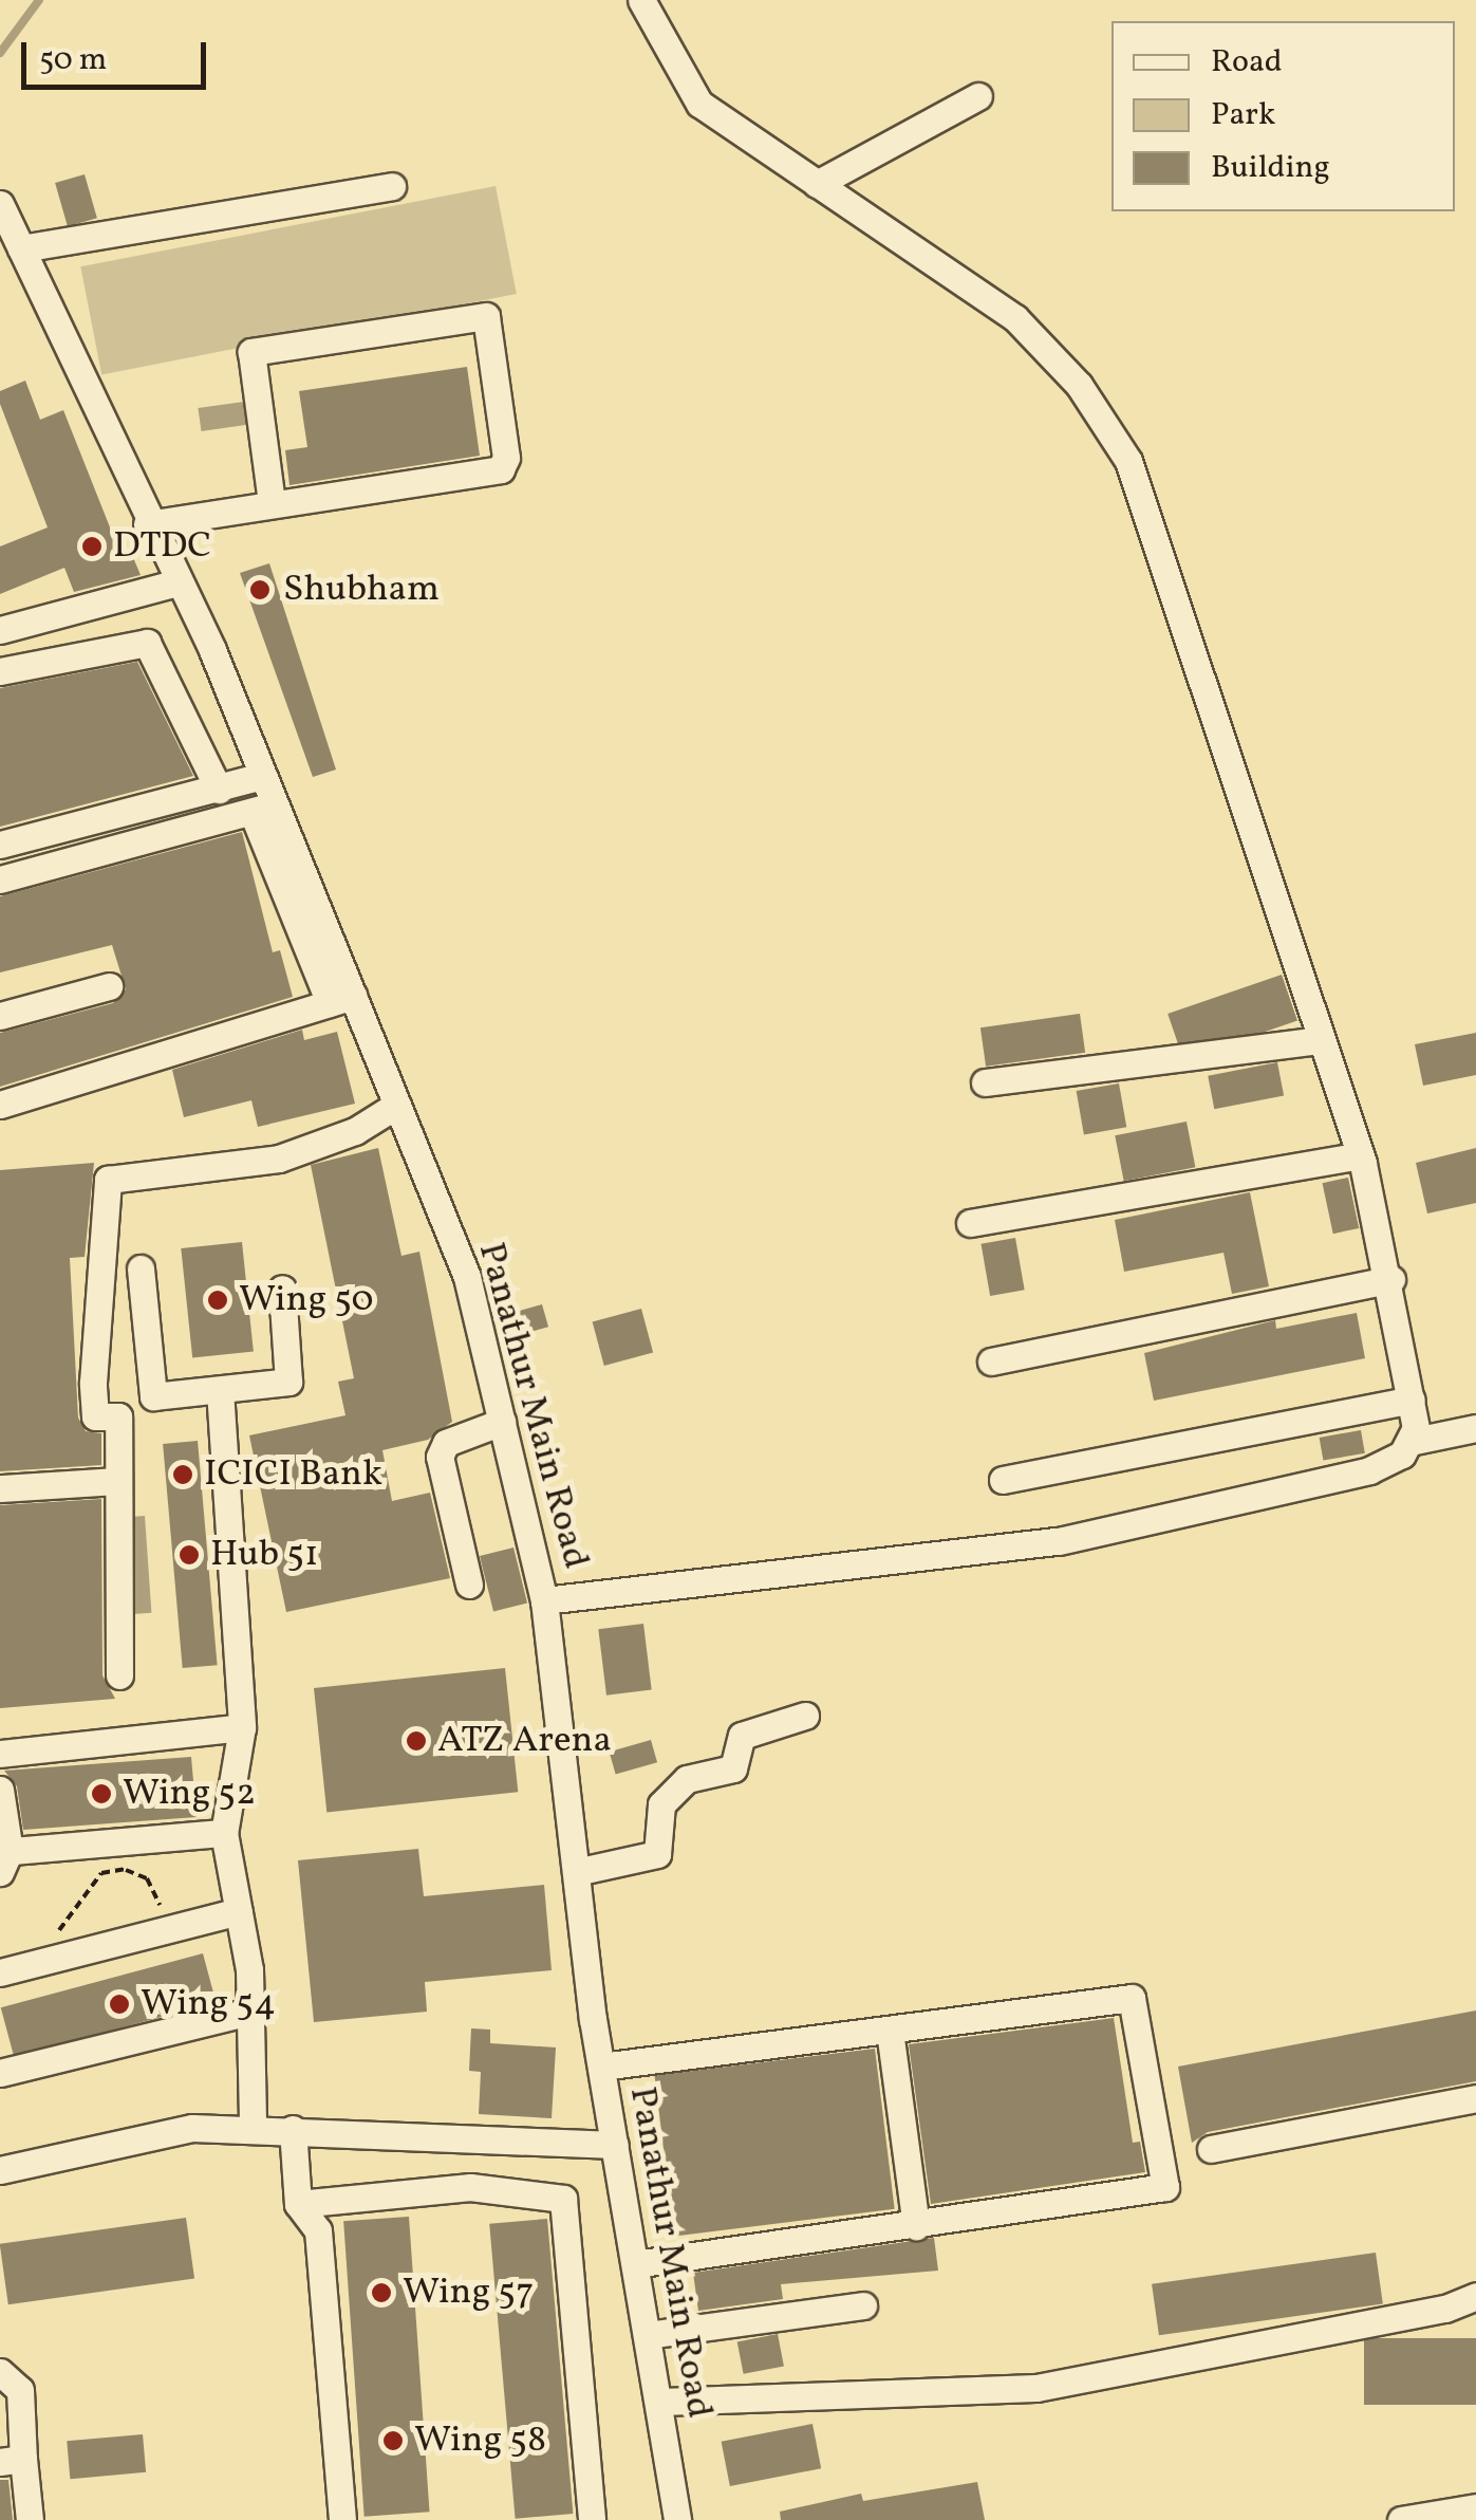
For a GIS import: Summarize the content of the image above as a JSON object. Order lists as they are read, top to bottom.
{
  "streets": {
    "street": ["Panathur Main Road"]
  },
  "places": [
    "DTDC",
    "Shubham",
    "Wing 50",
    "ICICI Bank",
    "Hub 51",
    "ATZ Arena",
    "Wing 52",
    "Wing 54",
    "Wing 57",
    "Wing 58"
  ],
  "legend": ["Road", "Park", "Building"],
  "scale_bar": "50 m"
}
